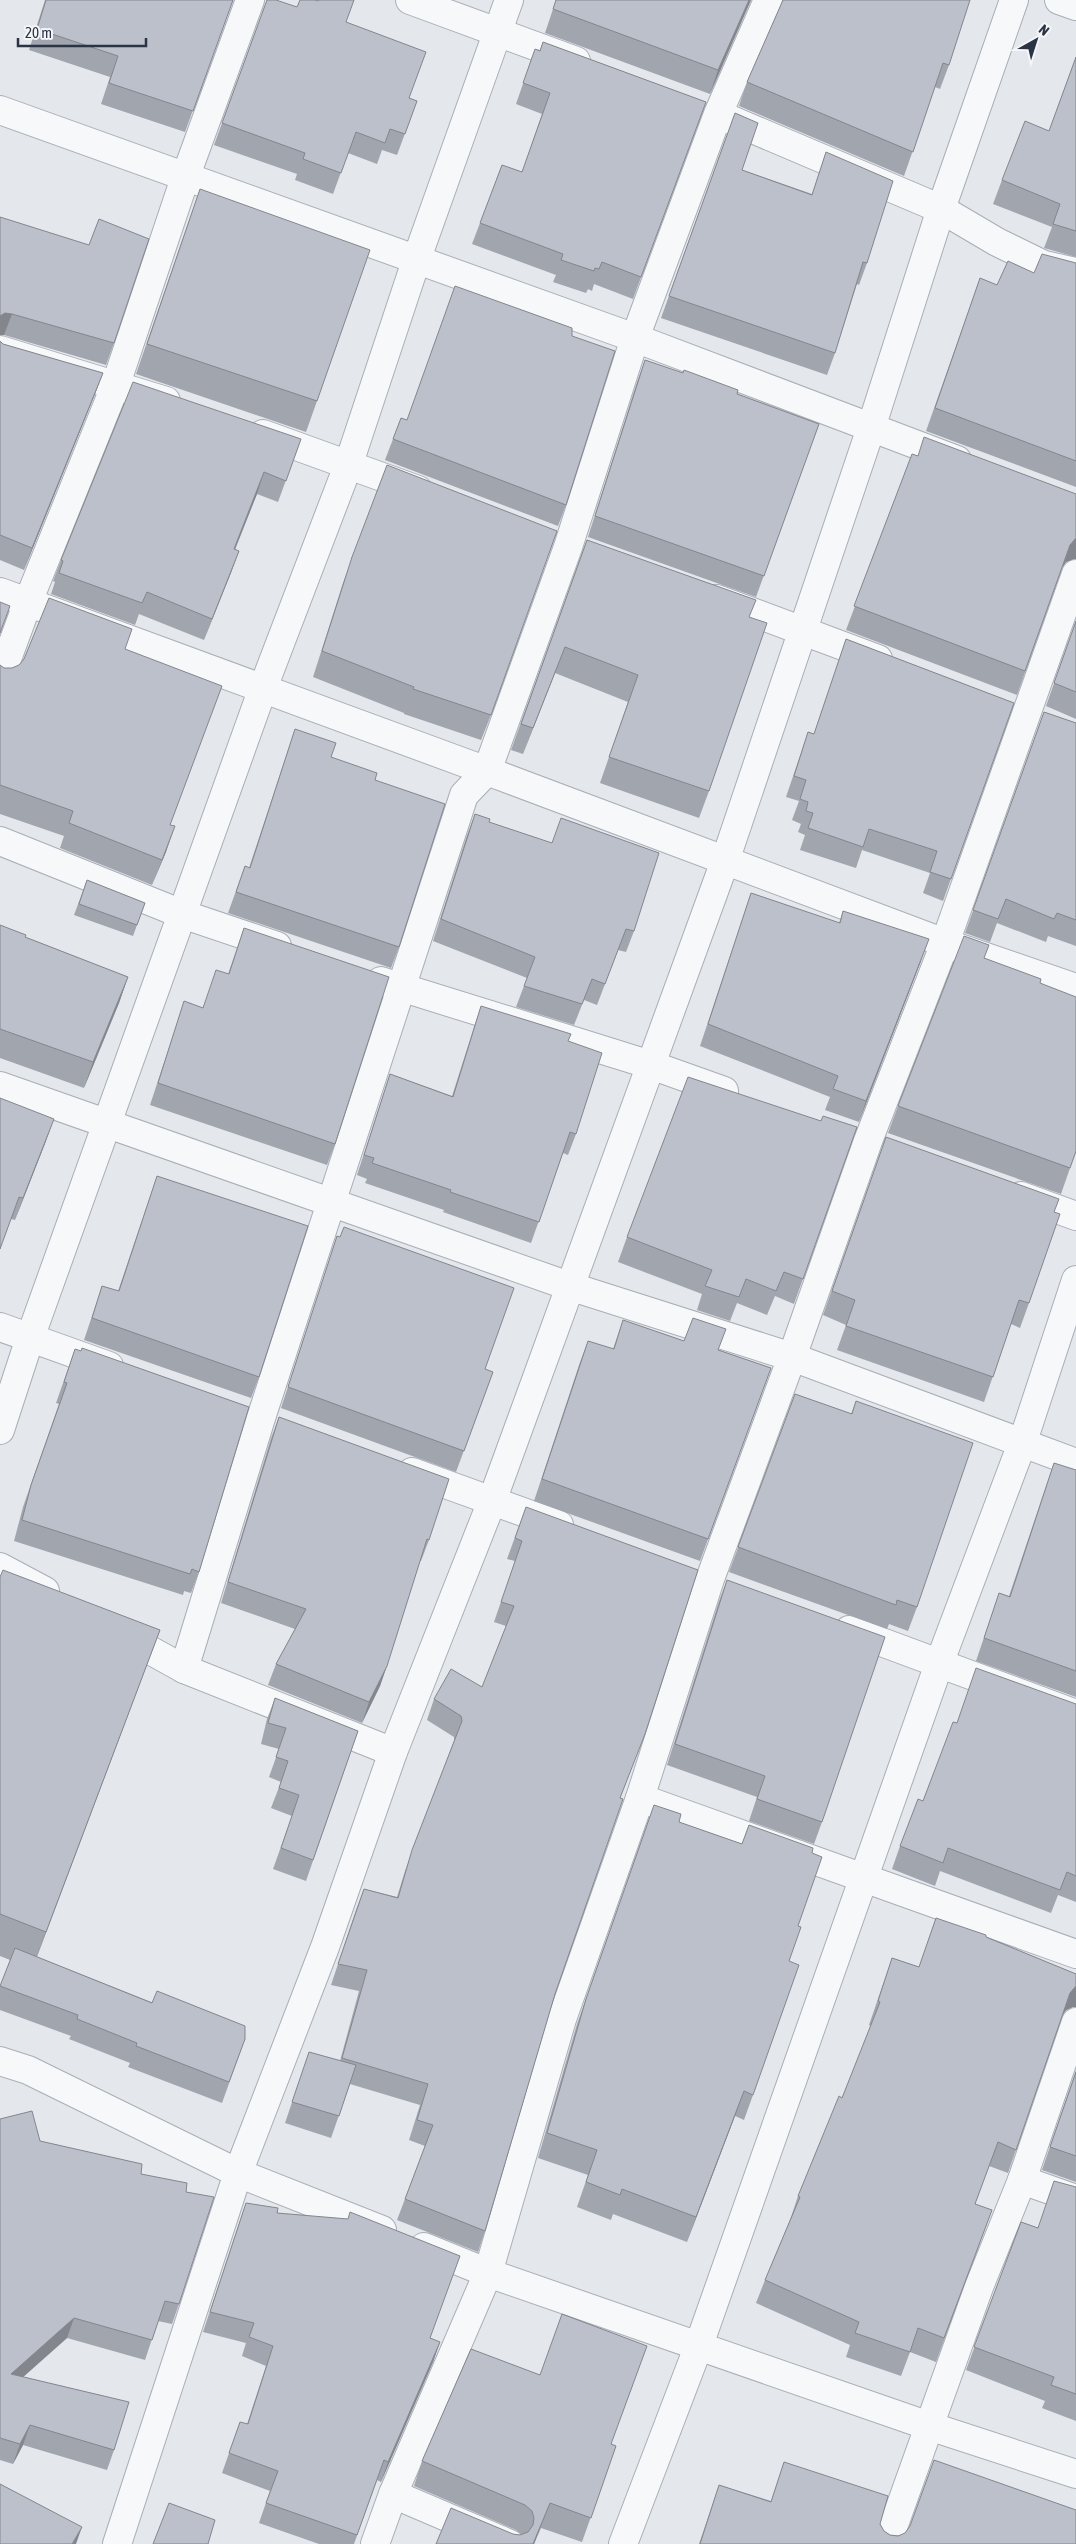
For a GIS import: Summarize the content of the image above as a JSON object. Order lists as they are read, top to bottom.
{
  "scale_bar": "20 m",
  "north": "top right"
}
